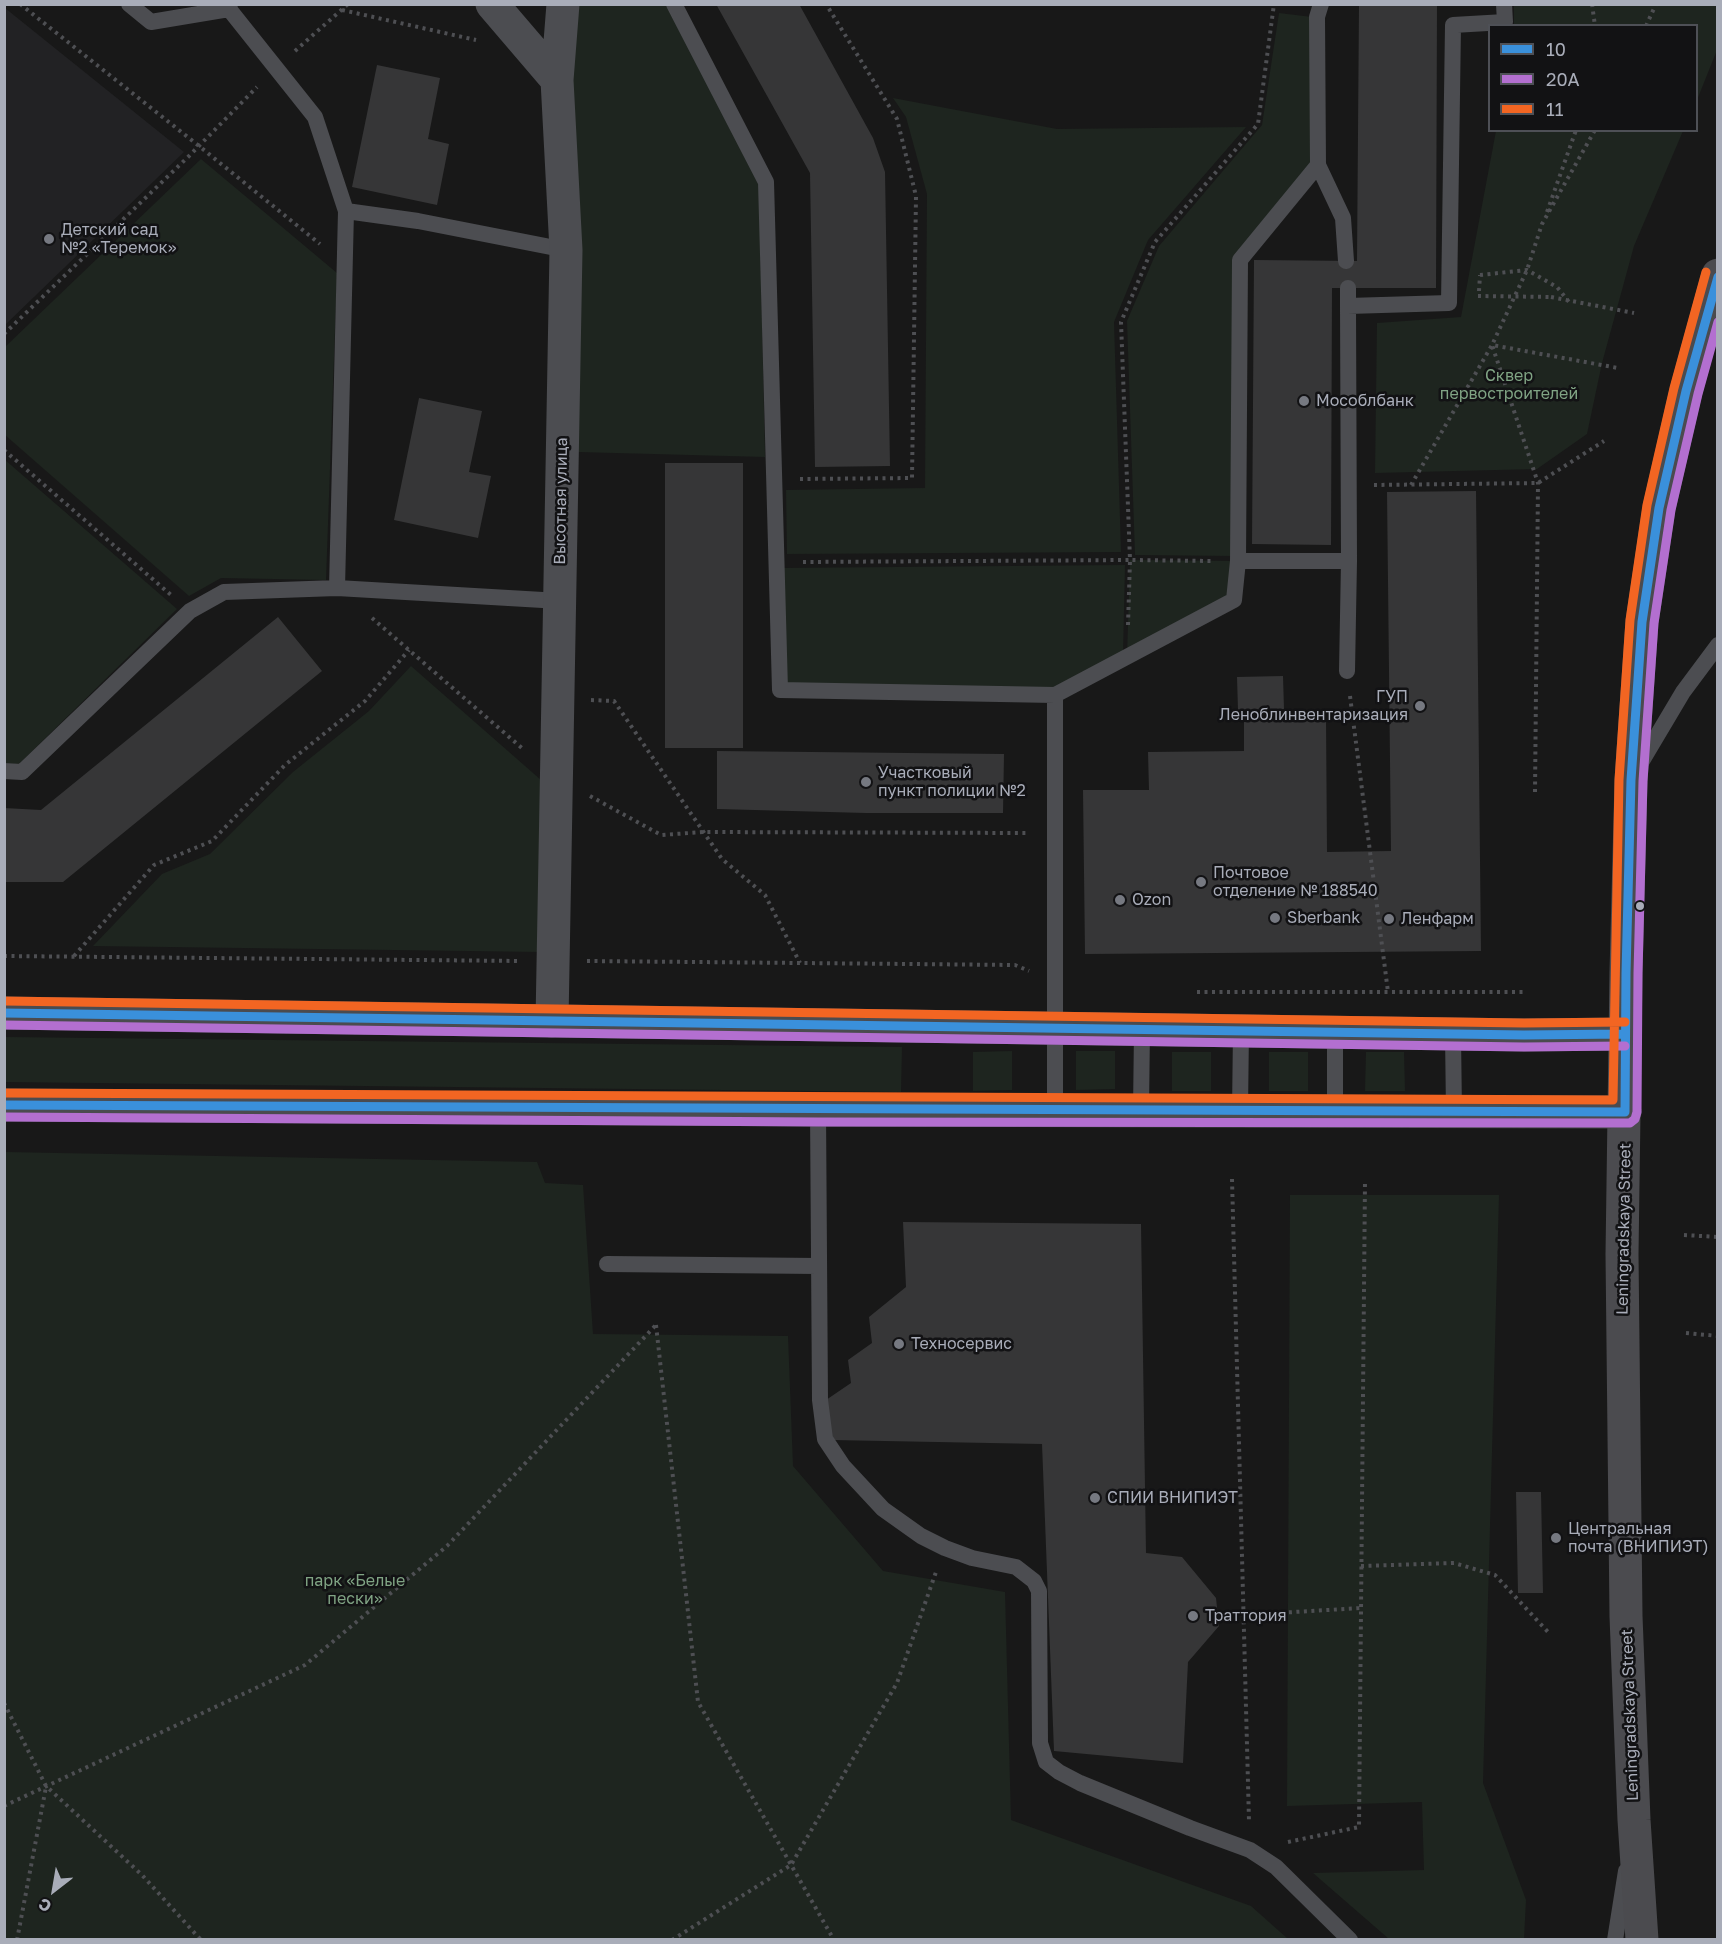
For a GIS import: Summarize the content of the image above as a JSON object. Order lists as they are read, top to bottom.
{
  "streets": {
    "street": ["Высотная улица", "Leningradskaya Street"]
  },
  "parks": ["Сквер первостроителей", "парк «Белые пески»"],
  "places": [
    "Детский сад №2 «Теремок»",
    "Мособлбанк",
    "ГУП Леноблинвентаризация",
    "Участковый пункт полиции №2",
    "Почтовое отделение № 188540",
    "Ozon",
    "Sberbank",
    "Ленфарм",
    "Техносервис",
    "СПИИ ВНИПИЭТ",
    "Центральная почта (ВНИПИЭТ)",
    "Траттория"
  ],
  "lines": ["transit line 11", "transit line 10", "transit line 20А"],
  "legend": ["10", "20А", "11"],
  "north": "bottom left"
}
